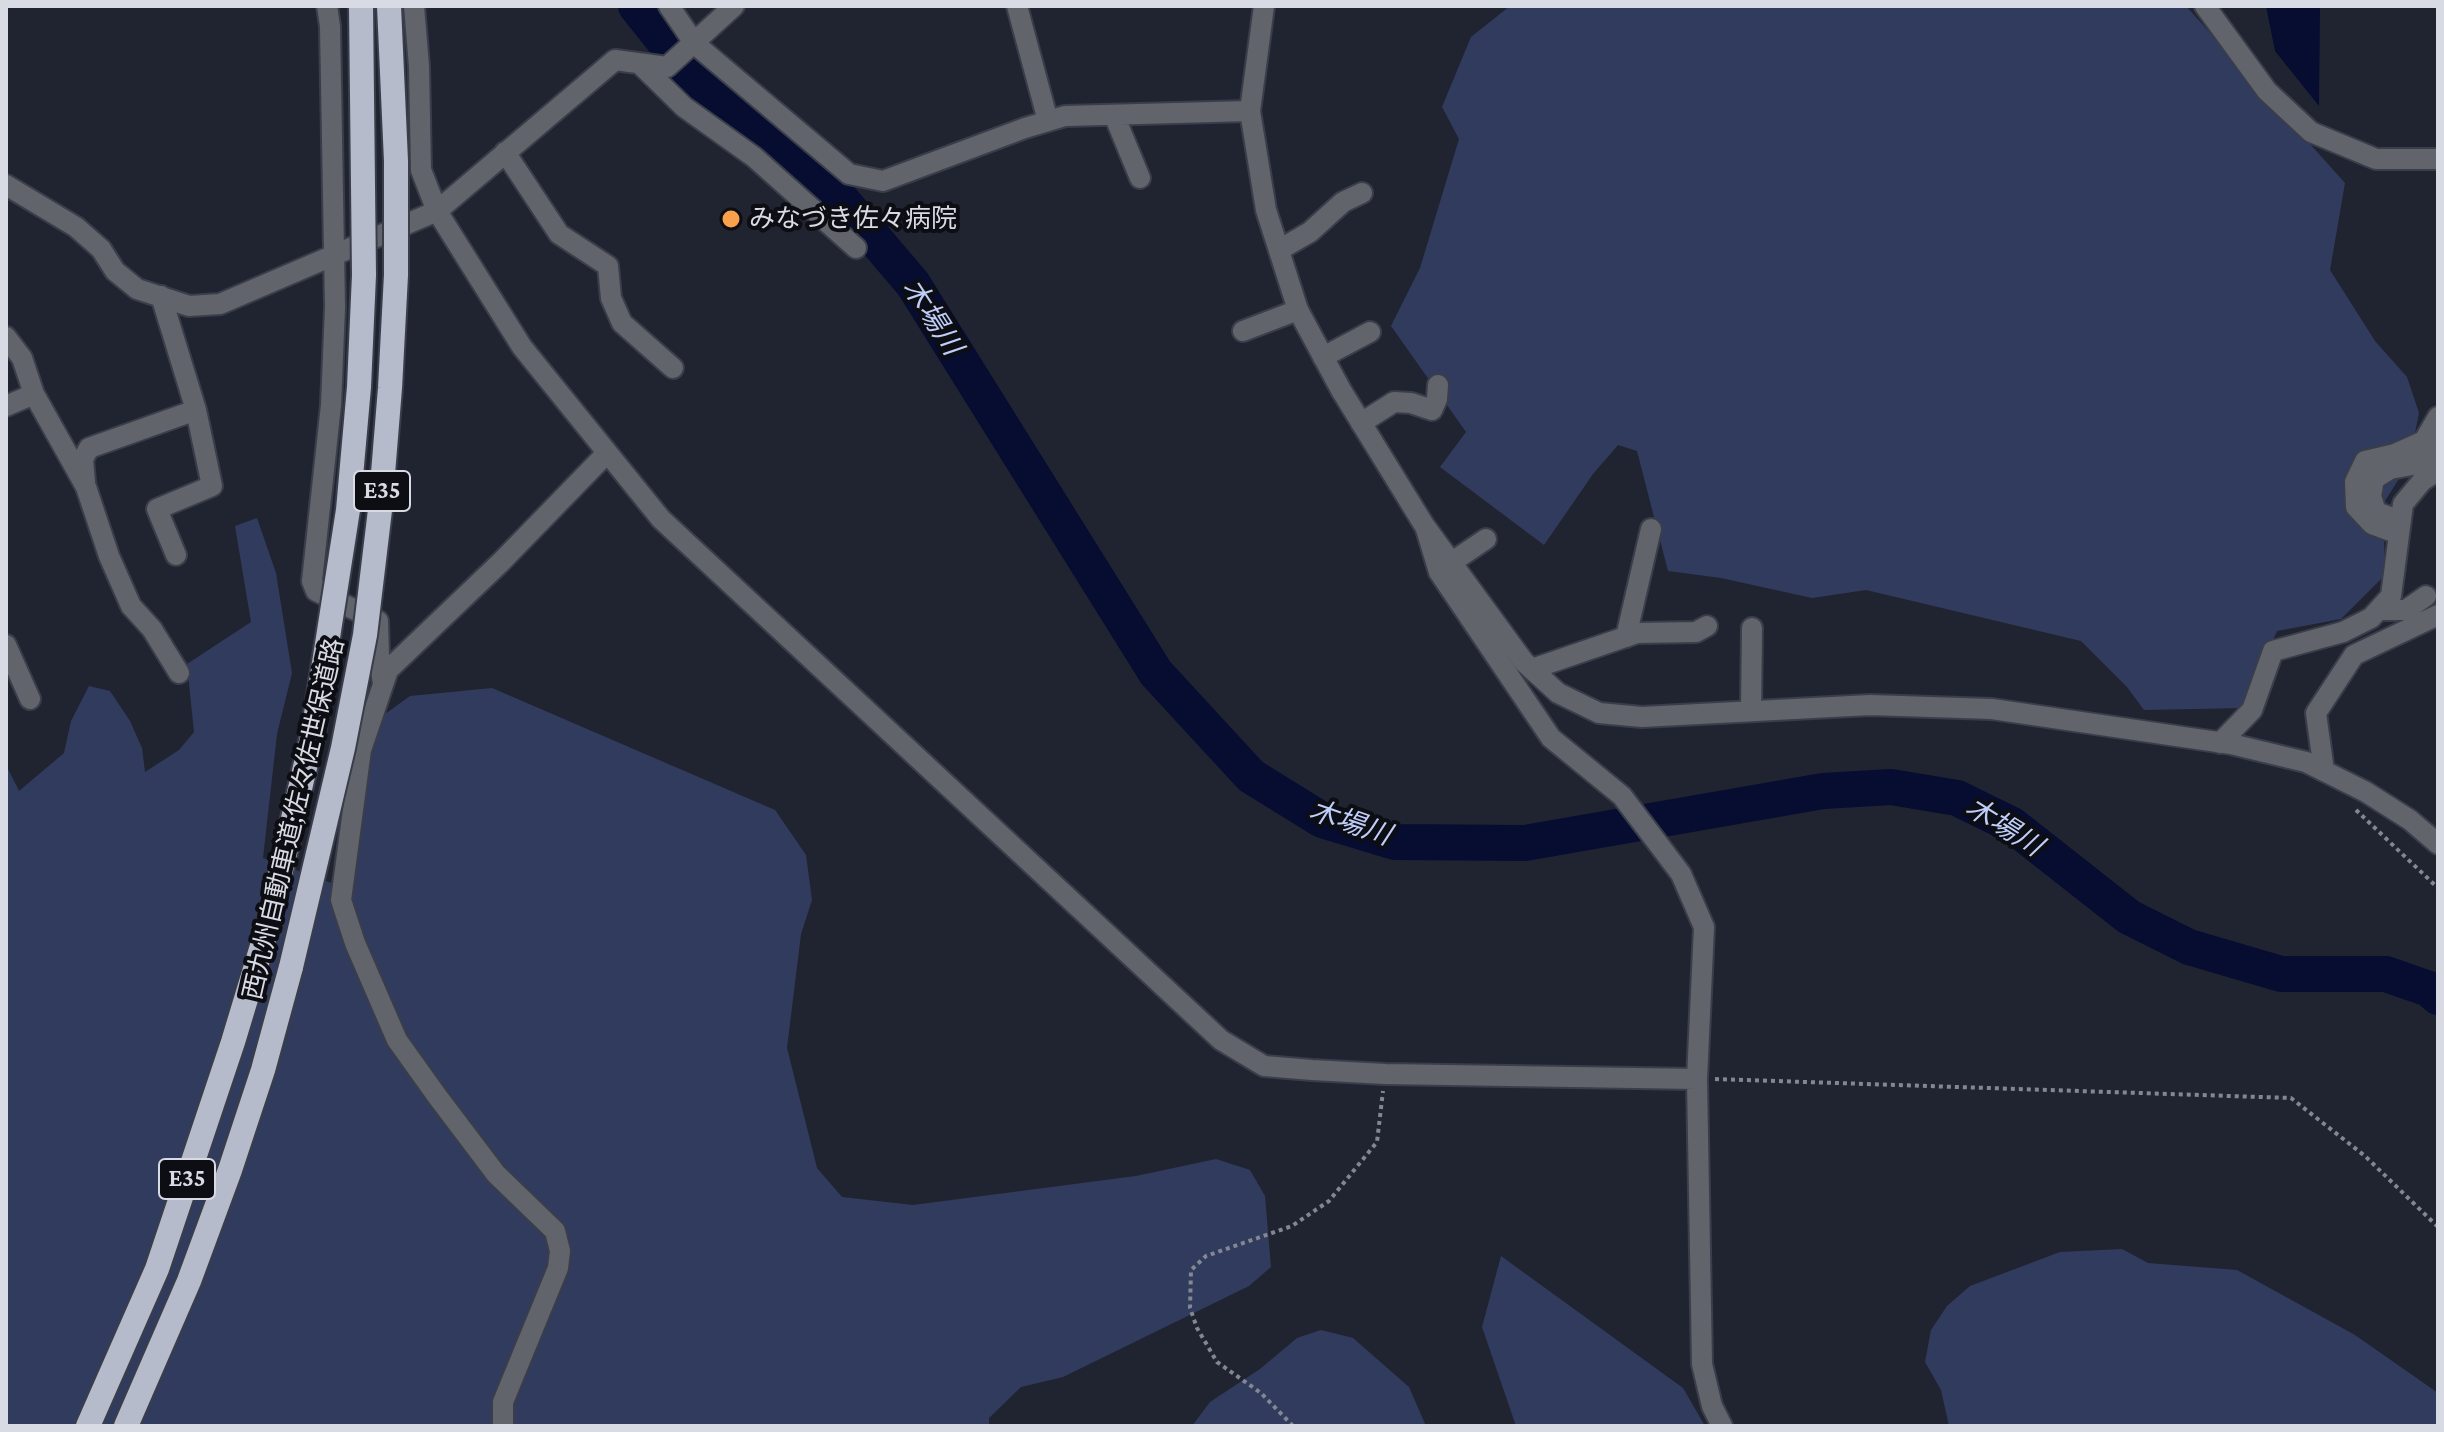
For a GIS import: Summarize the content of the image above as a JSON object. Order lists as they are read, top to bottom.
{
  "streets": {
    "highway": ["E35", "西九州自動車道;佐々佐世保道路"]
  },
  "water": ["木場川"],
  "places": ["みなづき佐々病院"]
}
